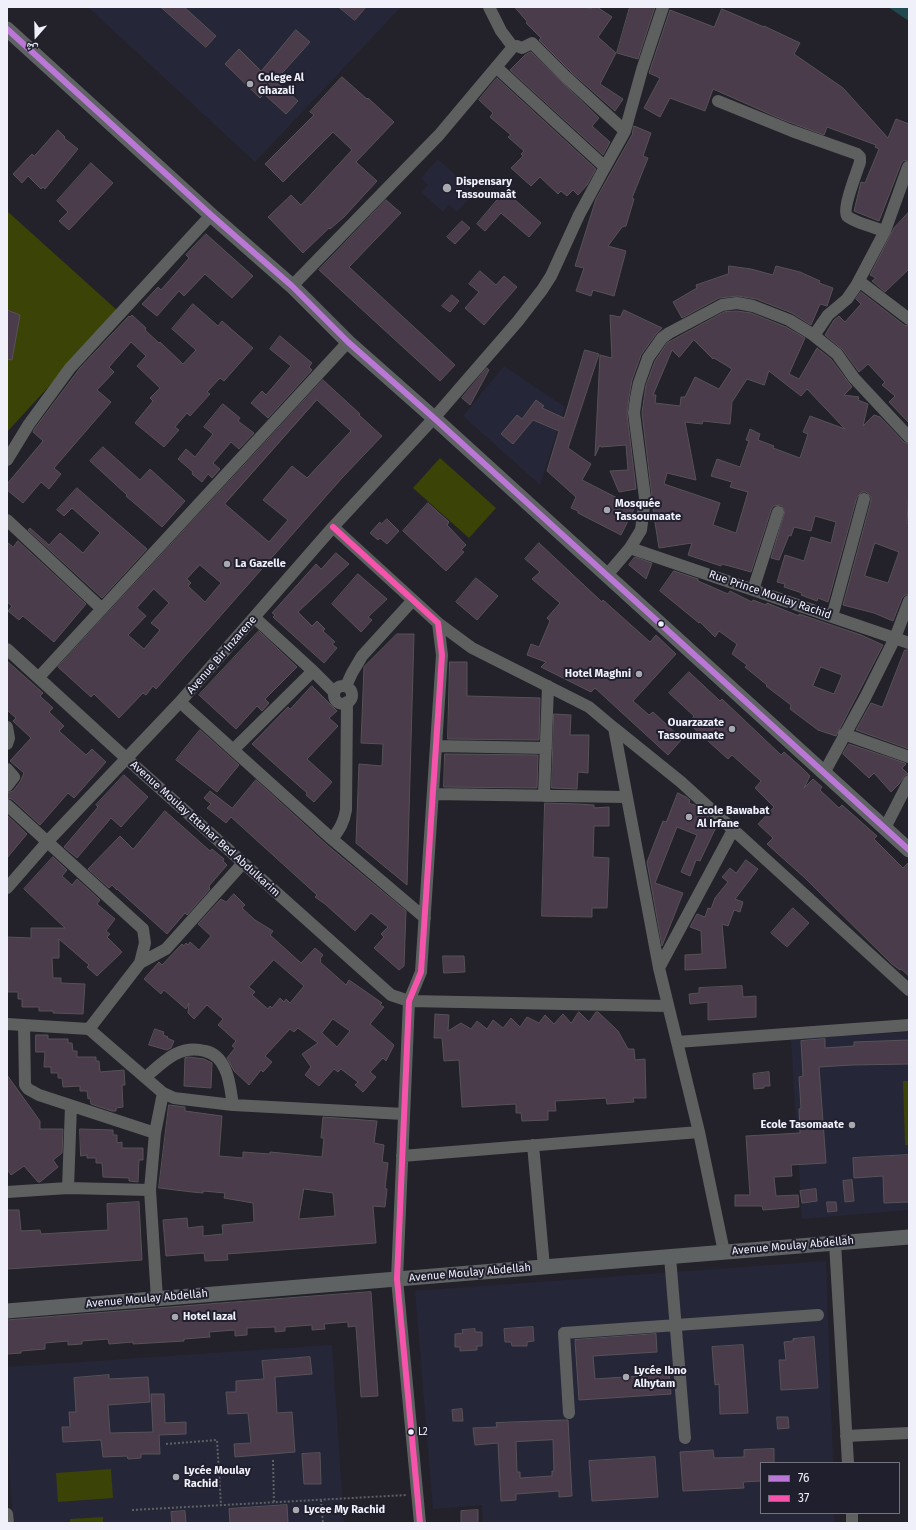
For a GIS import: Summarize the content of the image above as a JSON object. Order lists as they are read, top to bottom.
{
  "streets": {
    "main road": ["Avenue Moulay Abdellah"],
    "street": ["Rue Prince Moulay Rachid", "Avenue Bir Inzarene", "Avenue Moulay Ettahar Bed Abdulkarim"]
  },
  "crossings": [
    ["Avenue Bir Inzarene", "Avenue Moulay Ettahar Bed Abdulkarim"]
  ],
  "places": [
    "Colege Al Ghazali",
    "Dispensary Tassoumaât",
    "Mosquée Tassoumaate",
    "La Gazelle",
    "Hotel Maghni",
    "Ouarzazate Tassoumaate",
    "Ecole Bawabat Al Irfane",
    "Ecole Tasomaate",
    "Hotel Iazal",
    "Lycée Ibno Alhytam",
    "L2",
    "Lycée Moulay Rachid",
    "Lycee My Rachid"
  ],
  "lines": ["transit line 76", "transit line 37"],
  "legend": ["76", "37"],
  "north": "bottom"
}
